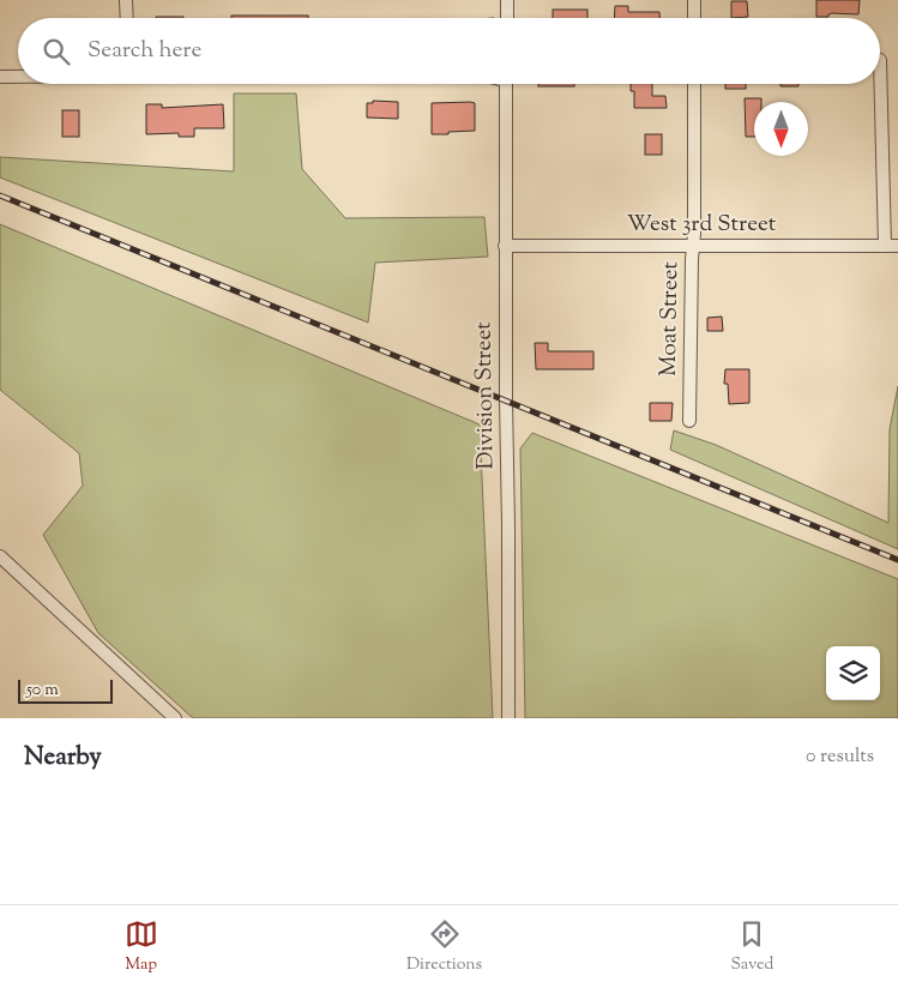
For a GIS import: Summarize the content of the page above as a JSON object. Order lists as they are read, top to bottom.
{
  "streets": {
    "street": ["West 3rd Street", "Moat Street", "Division Street"]
  },
  "crossings": [
    ["West 3rd Street", "Moat Street"],
    ["West 3rd Street", "Division Street"]
  ],
  "scale_bar": "50 m",
  "north": "bottom",
  "page": {
    "search": "Search here",
    "scale": "50 m",
    "heading": ["Nearby", "0 results"],
    "nav": ["Map", "Directions", "Saved"]
  }
}
